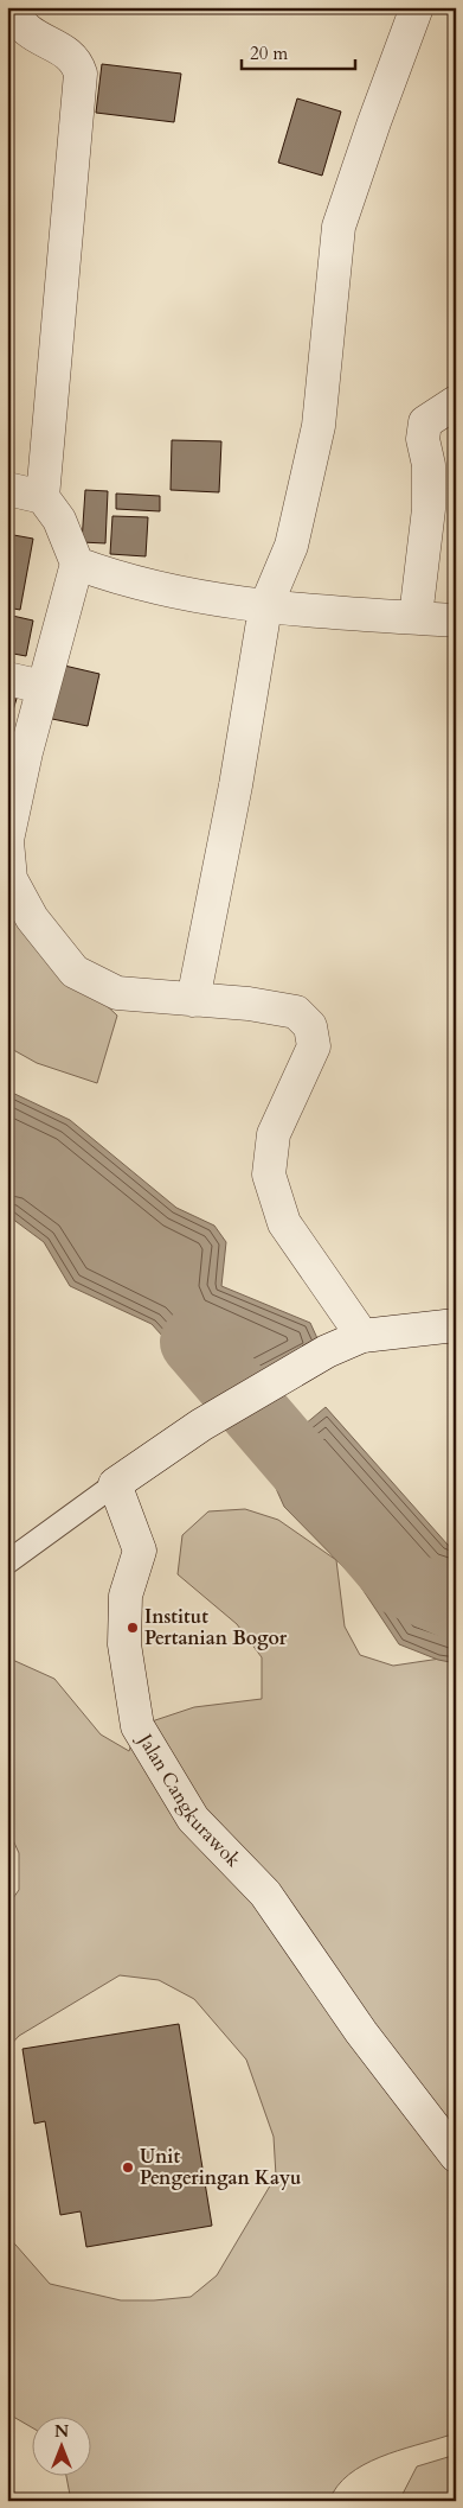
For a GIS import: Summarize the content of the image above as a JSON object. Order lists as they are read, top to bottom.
{
  "streets": {
    "street": ["Jalan Cangkurawok"]
  },
  "places": ["Institut Pertanian Bogor", "Unit Pengeringan Kayu"],
  "scale_bar": "20 m",
  "north": "top"
}
